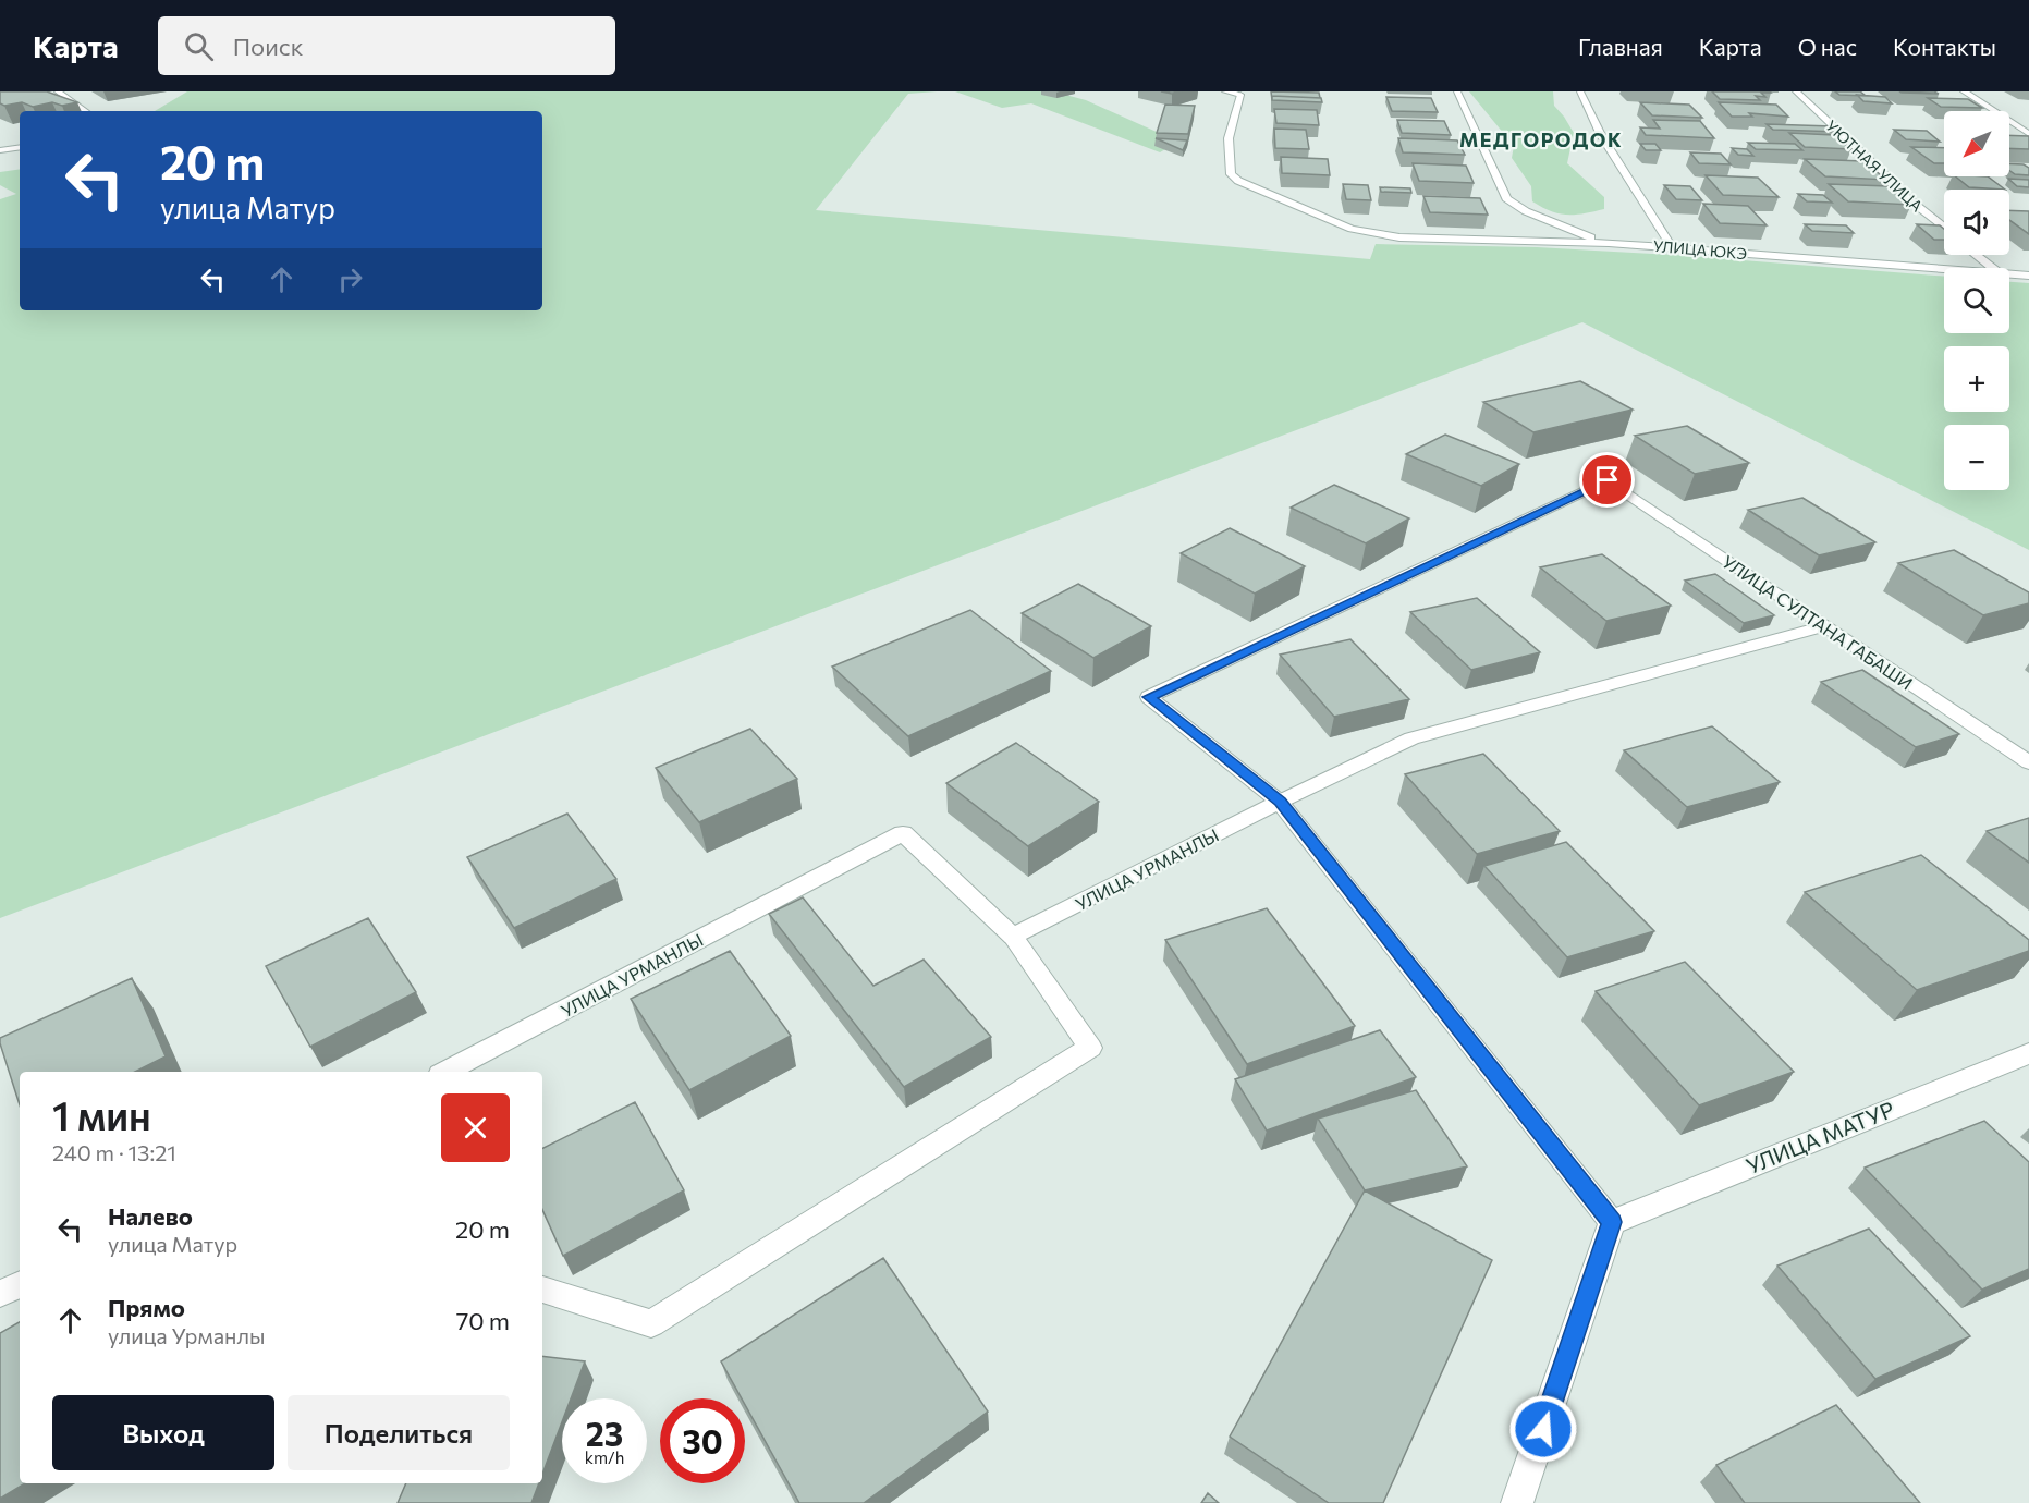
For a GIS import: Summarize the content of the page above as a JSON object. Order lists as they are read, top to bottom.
{
  "streets": {
    "street": [
      "УЮТНАЯ УЛИЦА",
      "УЛИЦА ЮКЭ",
      "УЛИЦА СУЛТАНА ГАБАШИ",
      "УЛИЦА УРМАНЛЫ",
      "УЛИЦА МАТУР"
    ]
  },
  "crossings": [
    ["УЛИЦА СУЛТАНА ГАБАШИ", "УЛИЦА УРМАНЛЫ"]
  ],
  "districts": ["МЕДГОРОДОК"],
  "north": "bottom left",
  "page": {
    "header": "Карта",
    "search": "Поиск",
    "nav": [
      "Главная",
      "Карта",
      "О нас",
      "Контакты"
    ],
    "map_buttons": ["+", "−"],
    "turn": ["20 m", "улица Матур"],
    "heading": ["1 мин", "240 m · 13:21"],
    "list": [
      {
        "name": "Налево",
        "note": "улица Матур",
        "value": "20 m"
      },
      {
        "name": "Прямо",
        "note": "улица Урманлы",
        "value": "70 m"
      }
    ],
    "buttons": ["Выход", "Поделиться"],
    "speed": "23 km/h",
    "limit": "30"
  }
}
